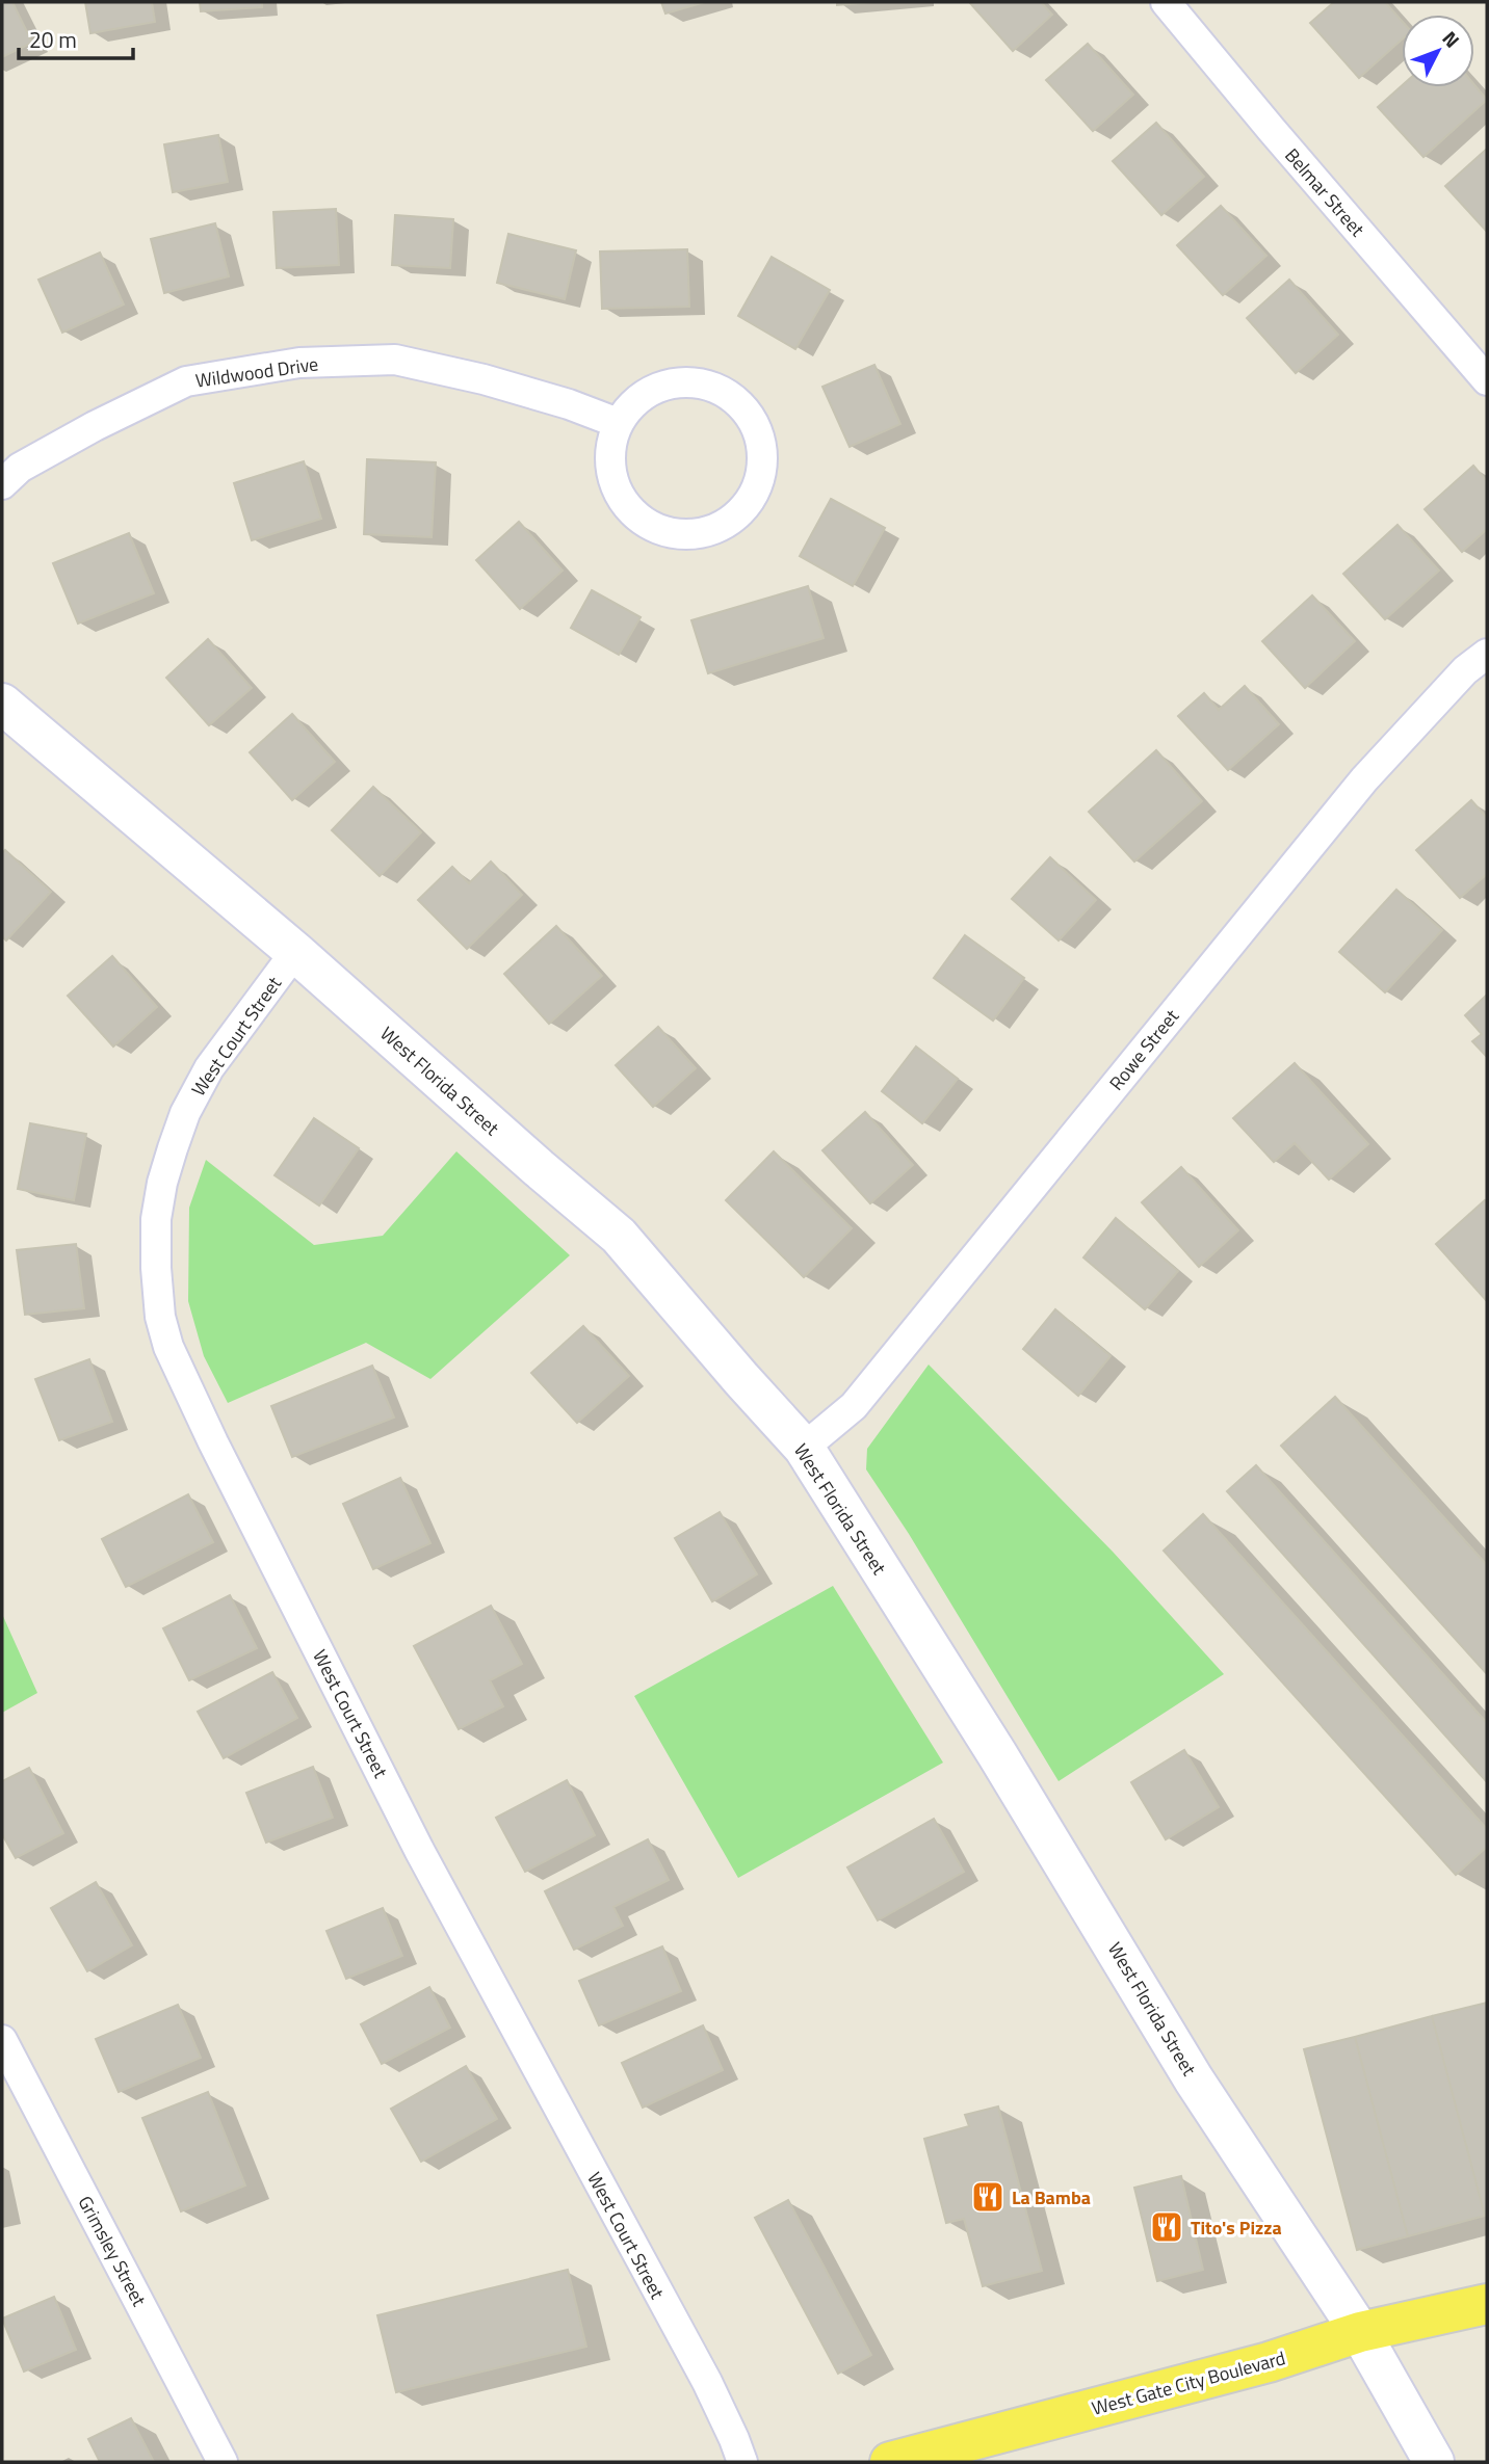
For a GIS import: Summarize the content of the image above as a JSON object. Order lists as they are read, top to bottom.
{
  "streets": {
    "main road": ["West Gate City Boulevard"],
    "street": [
      "Belmar Street",
      "Wildwood Drive",
      "West Court Street",
      "Rowe Street",
      "West Florida Street",
      "Grimsley Street"
    ]
  },
  "crossings": [
    ["West Court Street", "West Florida Street"],
    ["Rowe Street", "West Florida Street"],
    ["West Florida Street", "West Gate City Boulevard"]
  ],
  "places": {
    "restaurant": ["La Bamba", "Tito's Pizza"]
  },
  "scale_bar": "20 m",
  "north": "top right"
}
